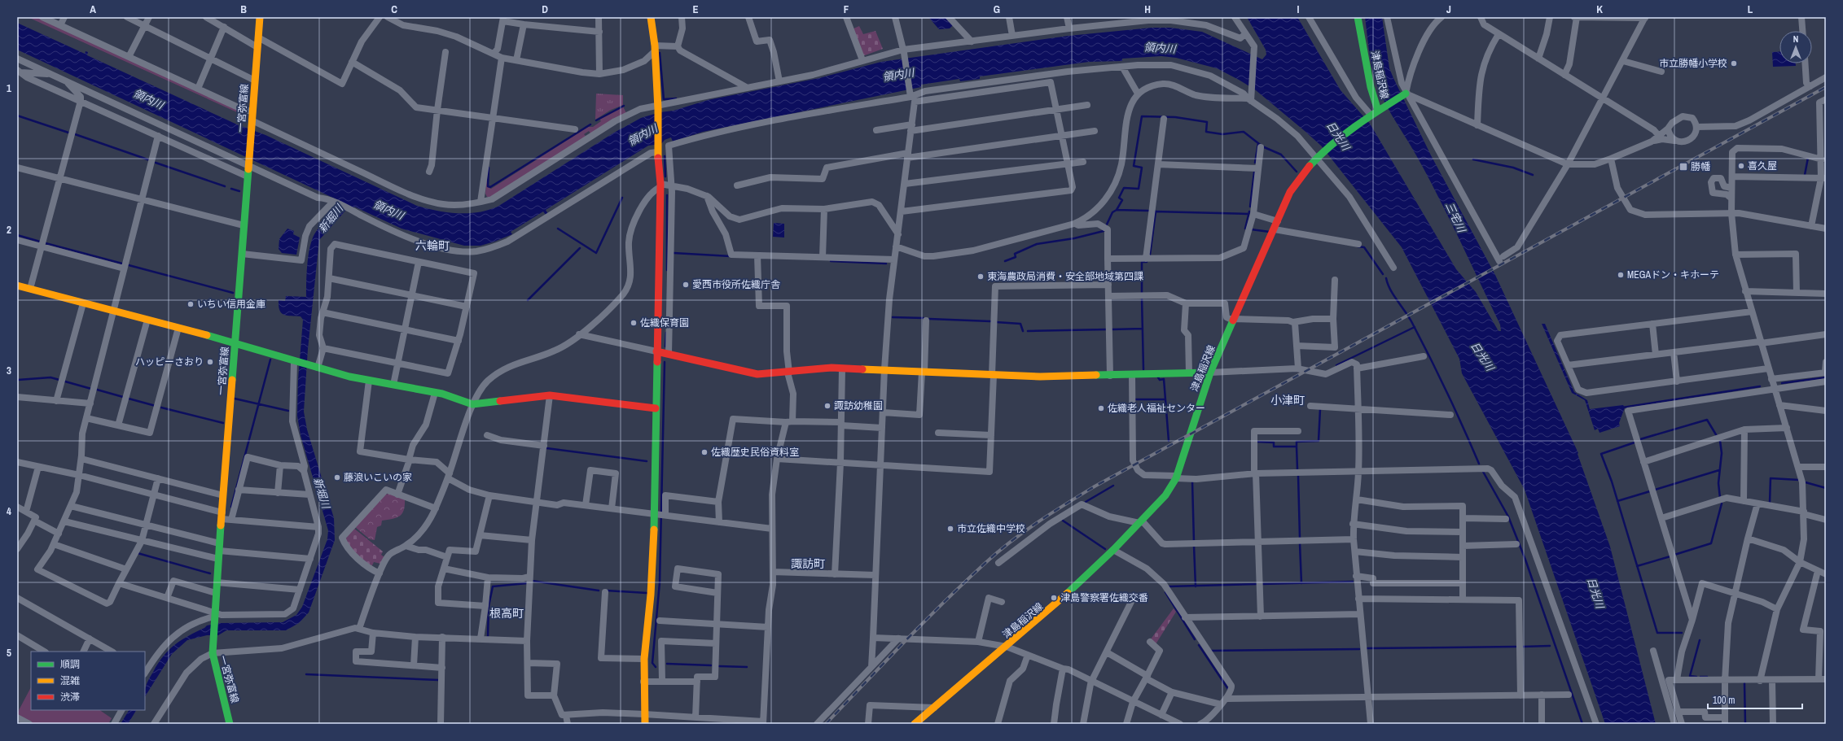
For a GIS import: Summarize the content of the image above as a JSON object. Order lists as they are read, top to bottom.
{
  "streets": {
    "street": ["津島稲沢線", "一宮弥富線"]
  },
  "districts": [
    "六輪町",
    "小津町",
    "諏訪町",
    "根高町"
  ],
  "water": [
    "領内川",
    "日光川",
    "三宅川",
    "新堀川"
  ],
  "places": {
    "other": [
      "市立勝幡小学校",
      "喜久屋",
      "MEGAドン・キホーテ",
      "東海農政局消費・安全部地域第四課",
      "愛西市役所佐織庁舎",
      "いちい信用金庫",
      "佐織保育園",
      "ハッピーさおり",
      "諏訪幼稚園",
      "佐織老人福祉センター",
      "佐織歴史民俗資料室",
      "藤浪いこいの家",
      "市立佐織中学校",
      "津島警察署佐織交番"
    ],
    "transit": ["勝幡"]
  },
  "legend": ["順調", "混雑", "渋滞"],
  "scale_bar": "100 m",
  "north": "top",
  "grid": {
    "columns": [
      "A",
      "B",
      "C",
      "D",
      "E",
      "F",
      "G",
      "H",
      "I",
      "J",
      "K",
      "L"
    ],
    "rows": [
      "1",
      "2",
      "3",
      "4",
      "5"
    ]
  }
}
